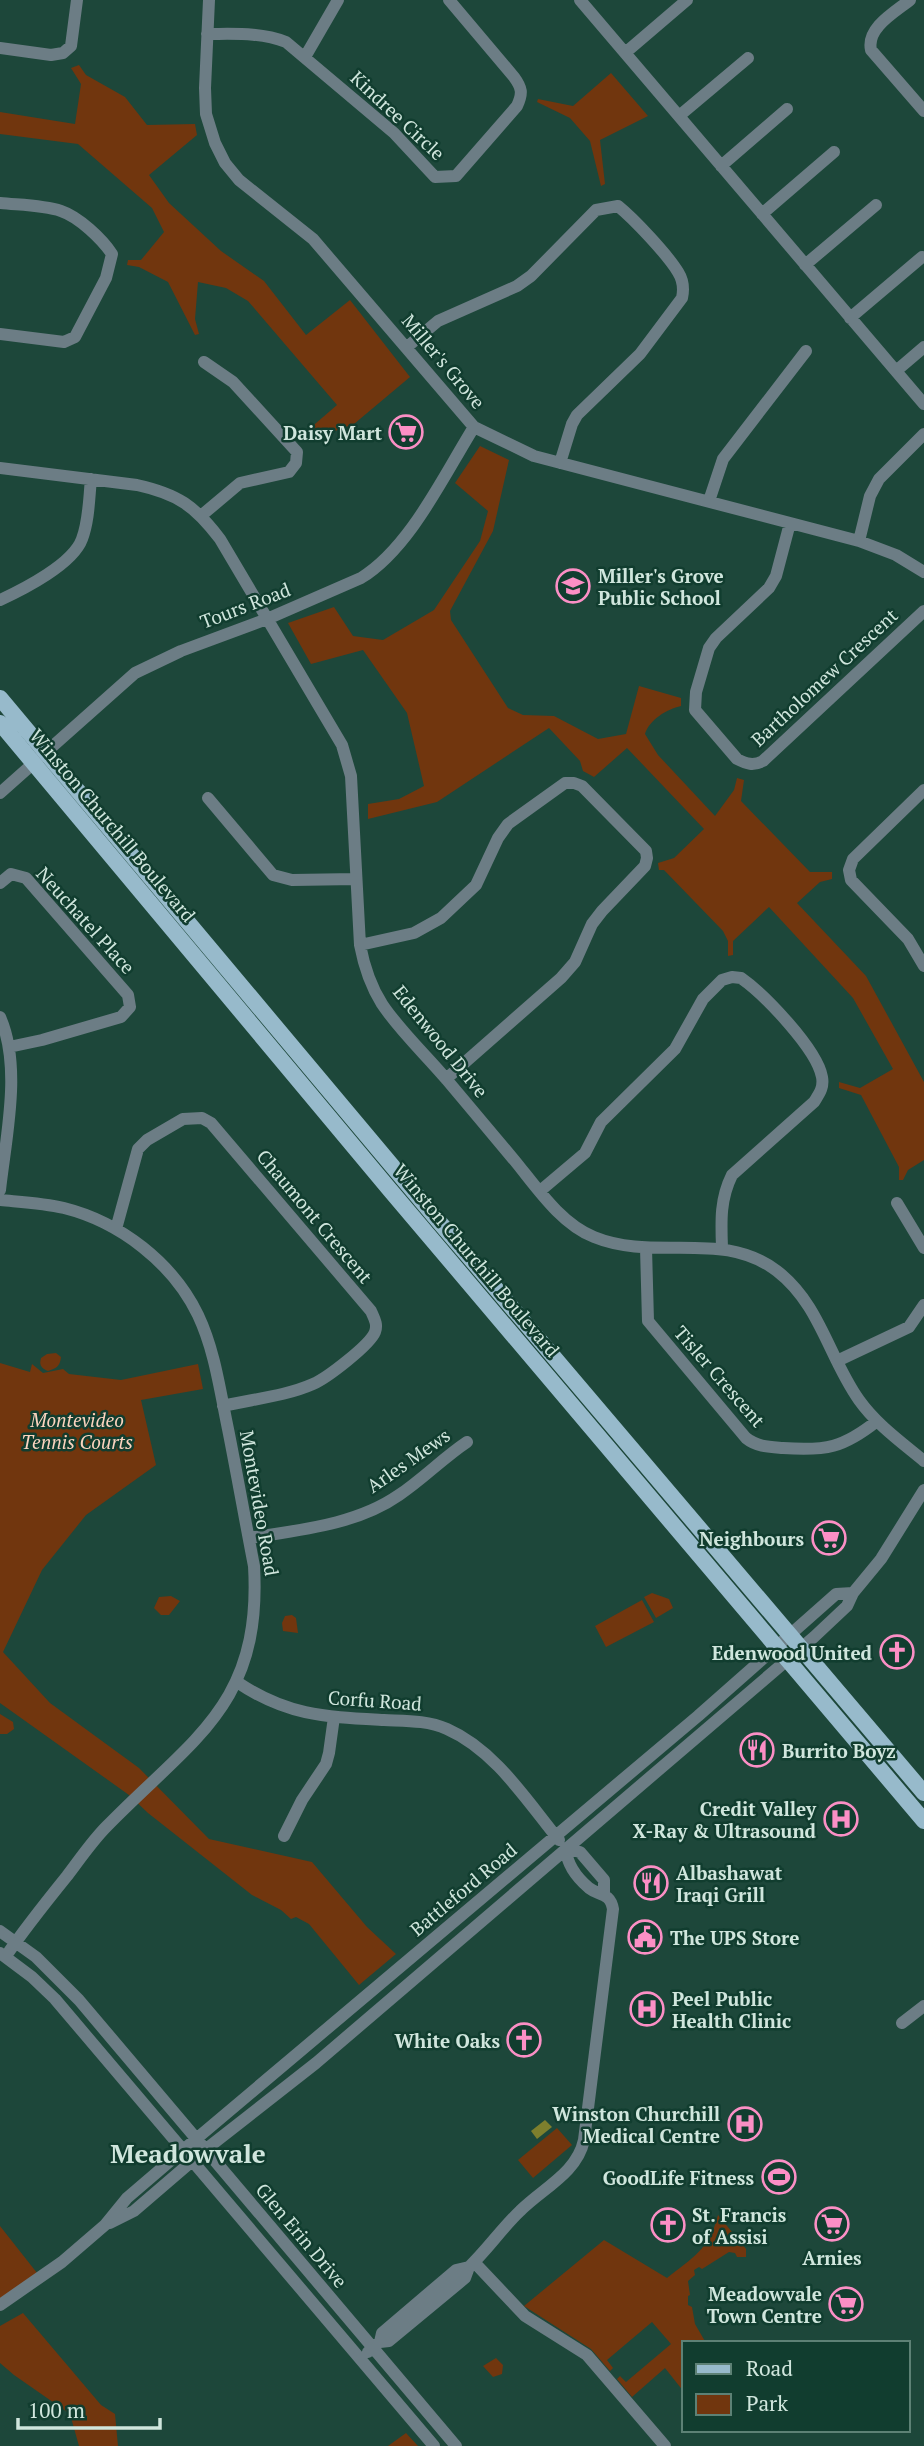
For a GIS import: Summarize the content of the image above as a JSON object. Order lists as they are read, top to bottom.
{
  "streets": {
    "main road": ["Winston Churchill Boulevard"],
    "street": [
      "Kindree Circle",
      "Miller's Grove",
      "Tours Road",
      "Bartholomew Crescent",
      "Neuchatel Place",
      "Edenwood Drive",
      "Chaumont Crescent",
      "Tisler Crescent",
      "Arles Mews",
      "Montevideo Road",
      "Corfu Road",
      "Battleford Road",
      "Glen Erin Drive"
    ]
  },
  "crossings": [
    ["Kindree Circle", "Miller's Grove"],
    ["Miller's Grove", "Tours Road"],
    ["Miller's Grove", "Bartholomew Crescent"],
    ["Tours Road", "Winston Churchill Boulevard"],
    ["Tours Road", "Edenwood Drive"],
    ["Winston Churchill Boulevard", "Battleford Road"],
    ["Edenwood Drive", "Tisler Crescent"],
    ["Chaumont Crescent", "Montevideo Road"],
    ["Arles Mews", "Montevideo Road"],
    ["Montevideo Road", "Corfu Road"],
    ["Montevideo Road", "Glen Erin Drive"],
    ["Corfu Road", "Battleford Road"],
    ["Corfu Road", "Glen Erin Drive"],
    ["Battleford Road", "Glen Erin Drive"]
  ],
  "districts": ["Meadowvale"],
  "parks": ["Montevideo Tennis Courts"],
  "places": {
    "supermarket": [
      "Daisy Mart",
      "Neighbours",
      "Arnies",
      "Meadowvale Town Centre"
    ],
    "school or university": ["Miller's Grove Public School"],
    "church": ["Edenwood United", "White Oaks", "St. Francis of Assisi"],
    "restaurant": ["Burrito Boyz", "Albashawat Iraqi Grill"],
    "hospital": ["Credit Valley X-Ray & Ultrasound", "Peel Public Health Clinic", "Winston Churchill Medical Centre"],
    "public building": ["The UPS Store"],
    "sports": ["GoodLife Fitness"]
  },
  "legend": ["Road", "Park"],
  "scale_bar": "100 m"
}
